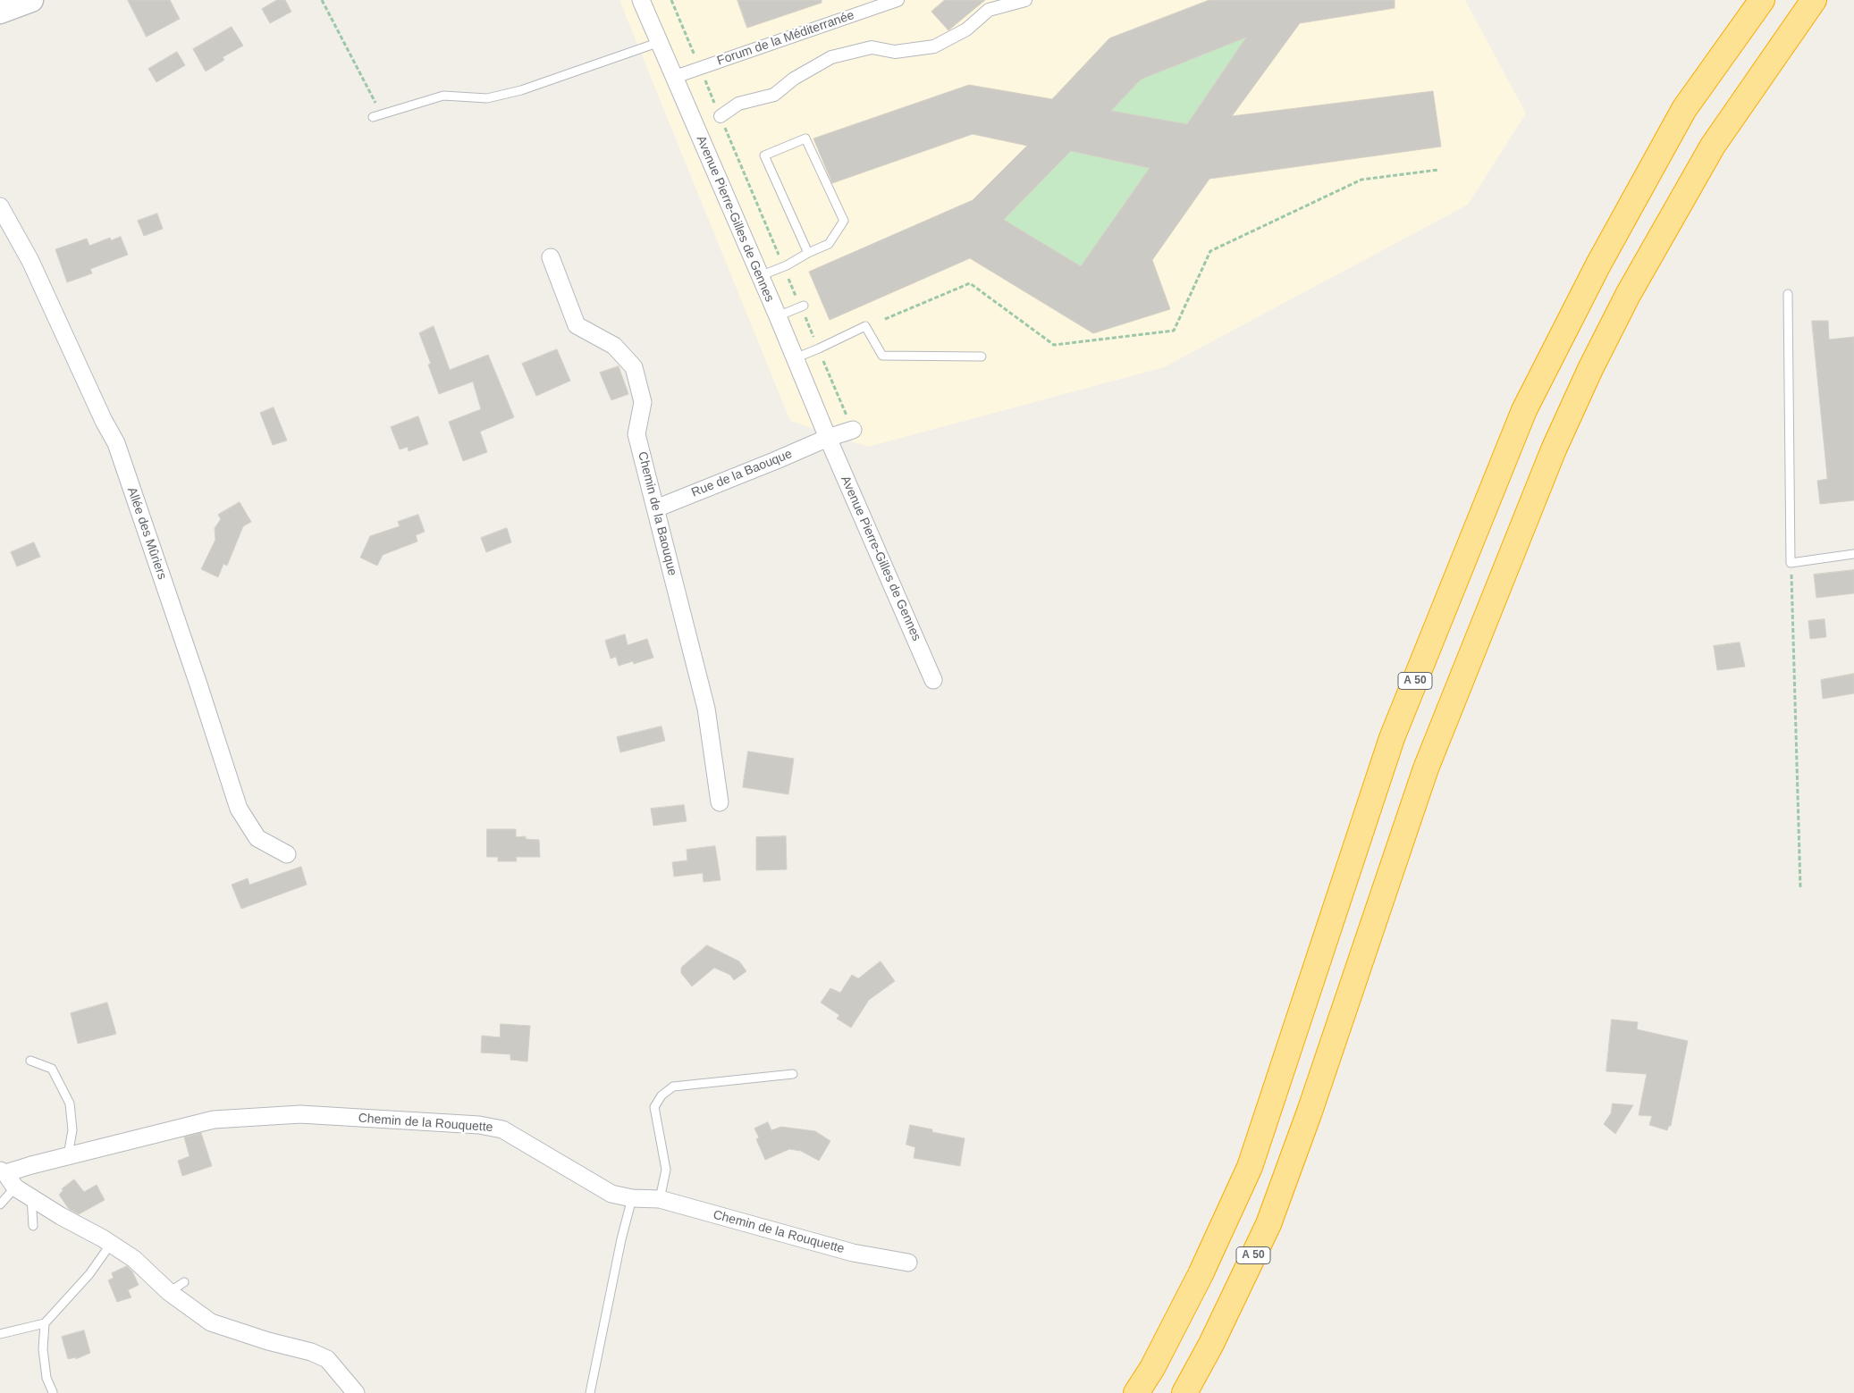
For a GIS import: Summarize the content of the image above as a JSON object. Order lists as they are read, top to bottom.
{
  "streets": {
    "highway": ["A 50"],
    "street": [
      "Forum de la Méditerranée",
      "Avenue Pierre-Gilles de Gennes",
      "Rue de la Baouque",
      "Chemin de la Baouque",
      "Allée des Mûriers",
      "Chemin de la Rouquette"
    ]
  },
  "crossings": [
    ["Forum de la Méditerranée", "Avenue Pierre-Gilles de Gennes"],
    ["Avenue Pierre-Gilles de Gennes", "Rue de la Baouque"],
    ["Rue de la Baouque", "Chemin de la Baouque"]
  ]
}
